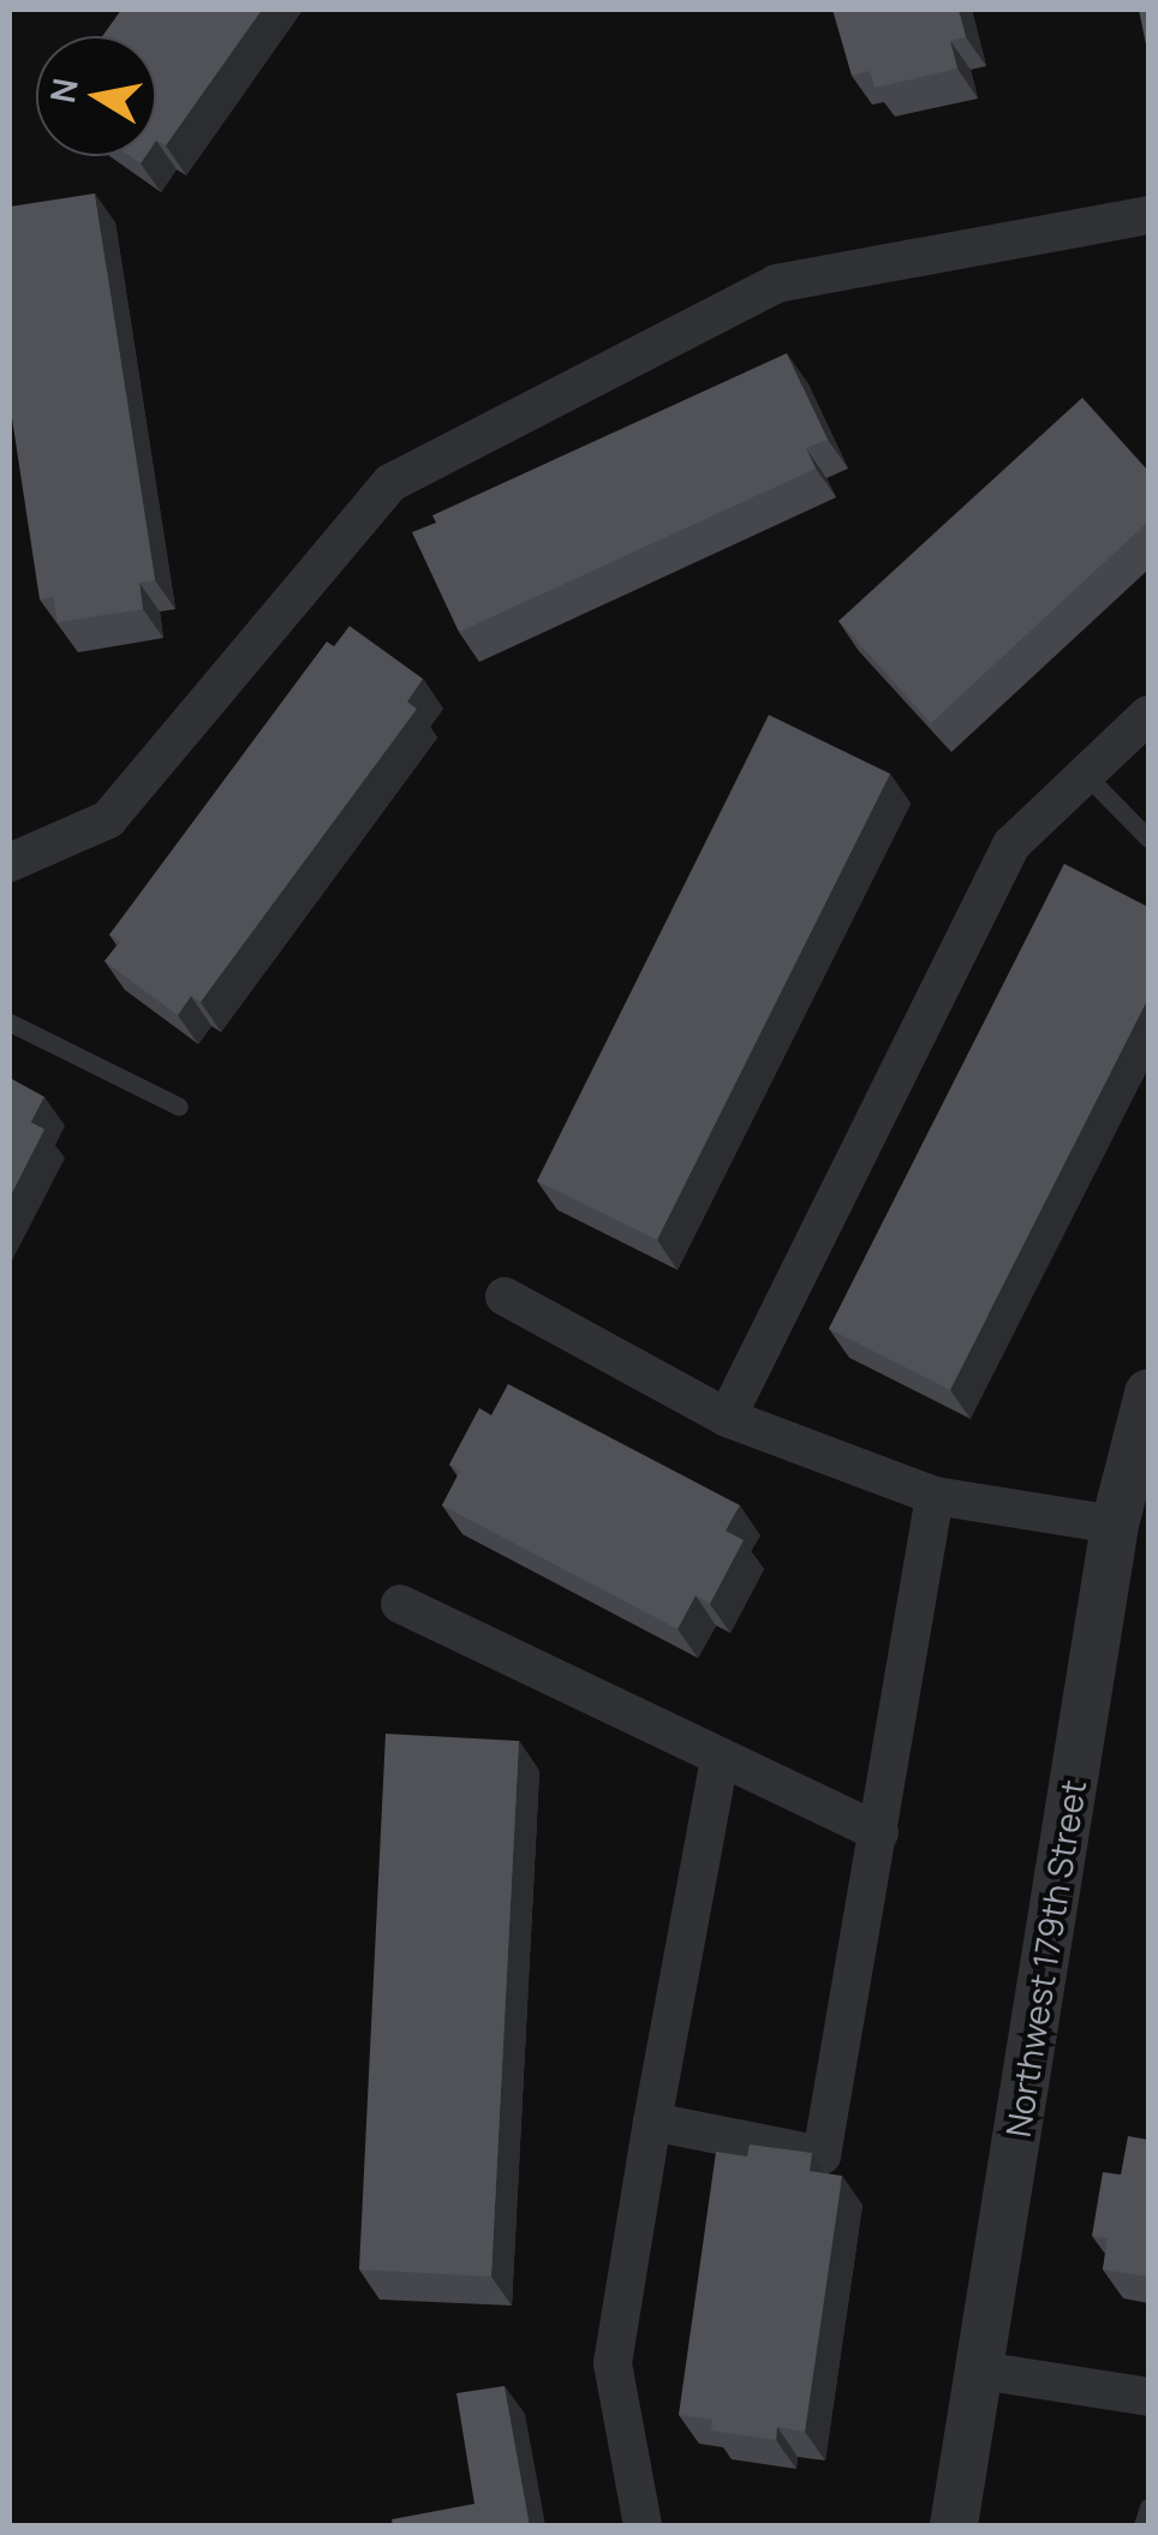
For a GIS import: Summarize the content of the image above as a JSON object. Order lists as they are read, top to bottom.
{
  "streets": {
    "street": ["Northwest 179th Street"]
  },
  "north": "left"
}
